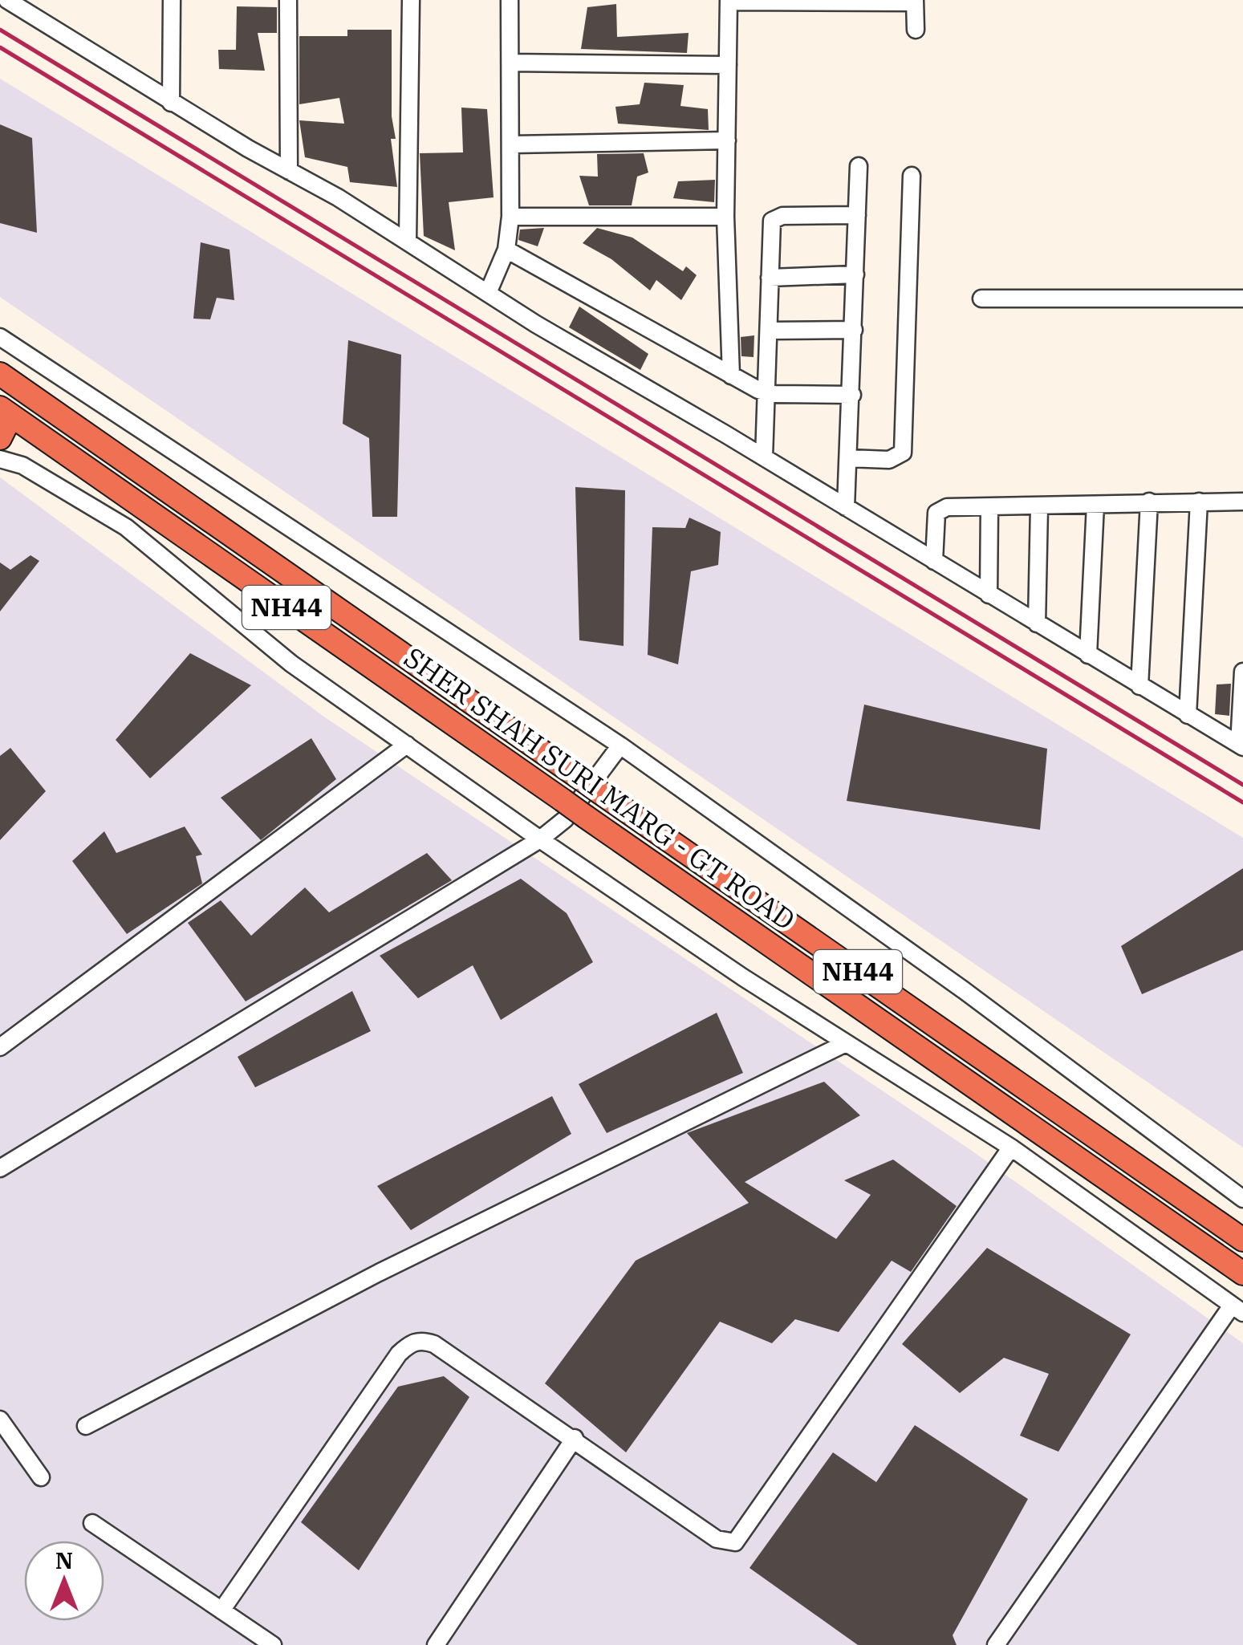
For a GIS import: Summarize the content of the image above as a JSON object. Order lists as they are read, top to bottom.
{
  "streets": {
    "highway": ["NH44", "SHER SHAH SURI MARG - GT ROAD"]
  },
  "north": "top"
}
